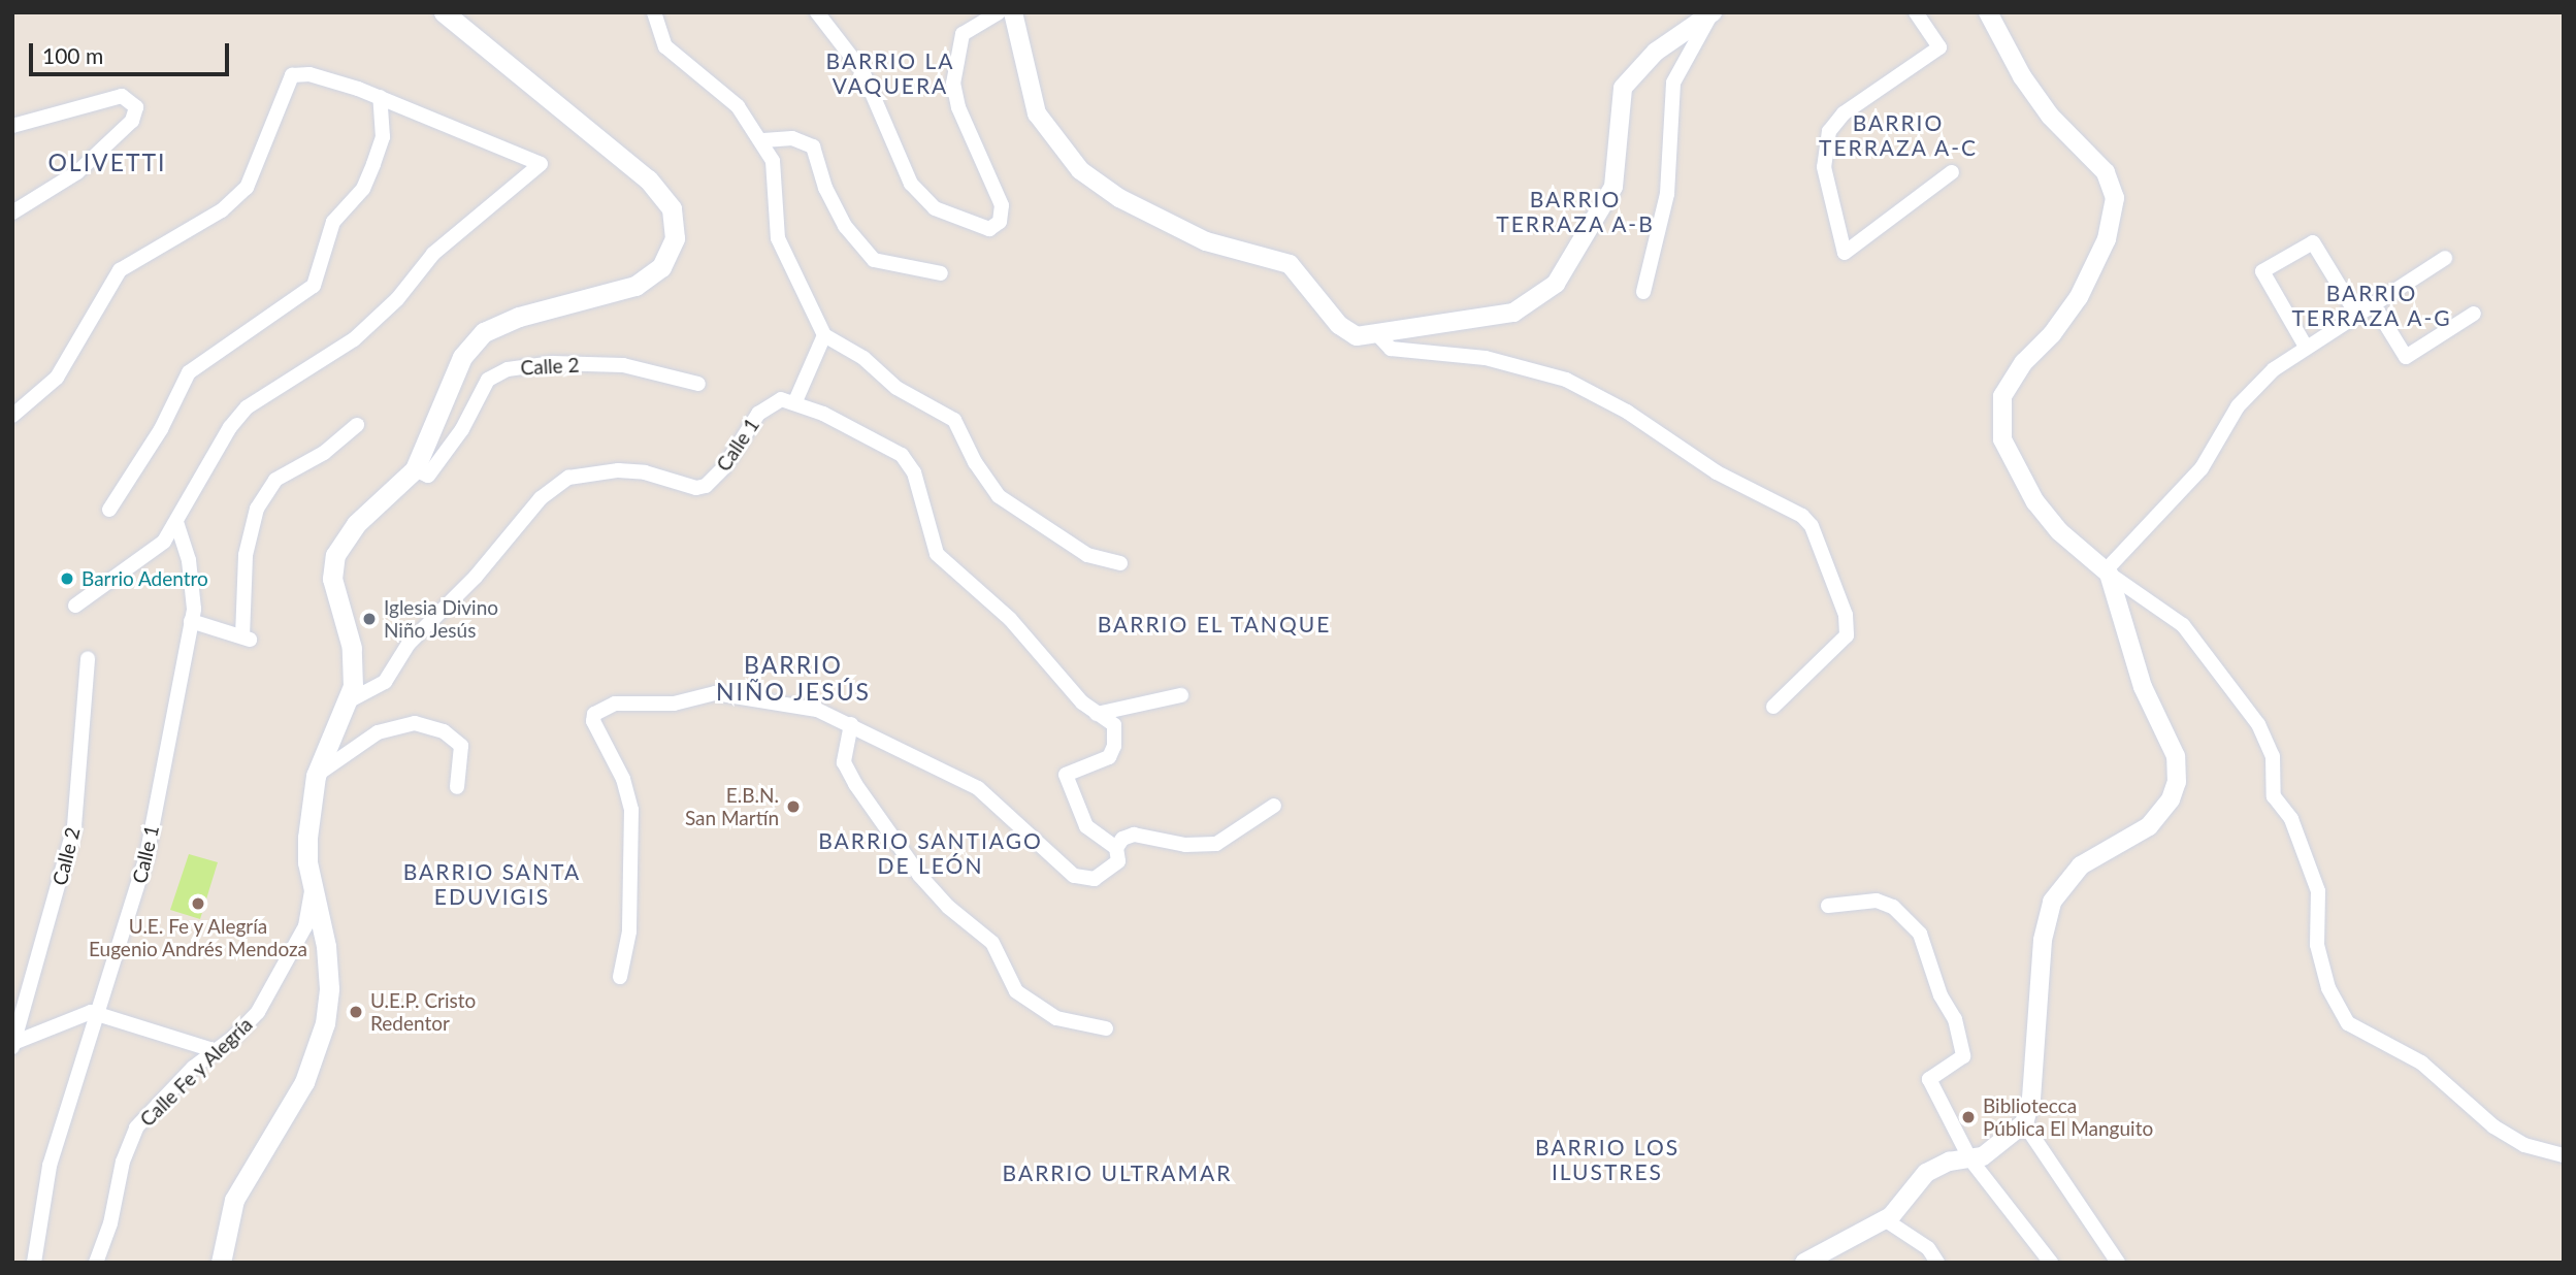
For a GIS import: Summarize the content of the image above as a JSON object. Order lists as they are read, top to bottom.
{
  "streets": {
    "street": ["Calle 2", "Calle 1", "Calle Fe y Alegría"]
  },
  "districts": [
    "BARRIO LA VAQUERA",
    "BARRIO TERRAZA A-C",
    "OLIVETTI",
    "BARRIO TERRAZA A-B",
    "BARRIO TERRAZA A-G",
    "BARRIO EL TANQUE",
    "BARRIO NIÑO JESÚS",
    "BARRIO SANTIAGO DE LEÓN",
    "BARRIO SANTA EDUVIGIS",
    "BARRIO LOS ILUSTRES",
    "BARRIO ULTRAMAR"
  ],
  "places": [
    "Barrio Adentro",
    "Iglesia Divino Niño Jesús",
    "E.B.N. San Martín",
    "U.E. Fe y Alegría Eugenio Andrés Mendoza",
    "U.E.P. Cristo Redentor",
    "Bibliotecca Pública El Manguito"
  ],
  "scale_bar": "100 m"
}
